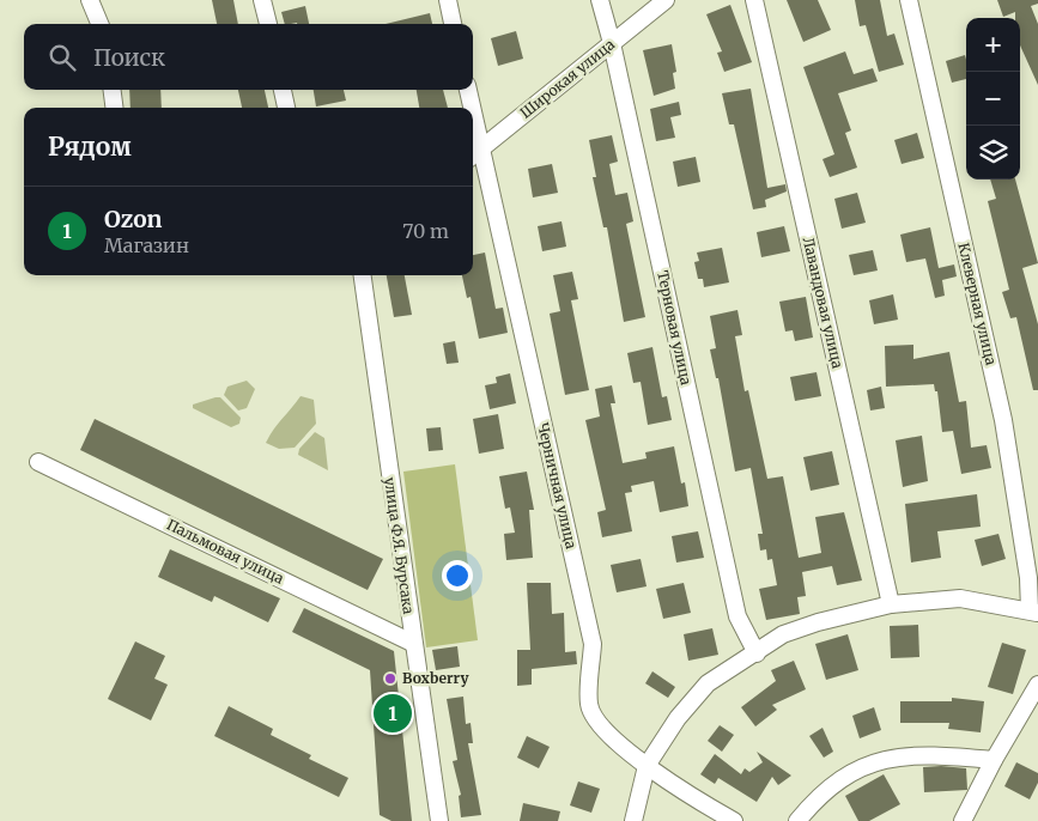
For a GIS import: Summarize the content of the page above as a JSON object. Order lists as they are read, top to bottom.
{
  "streets": {
    "street": [
      "Широкая улица",
      "Лавандовая улица",
      "Клеверная улица",
      "Терновая улица",
      "Черничная улица",
      "улица Ф.Я. Бурсака",
      "Пальмовая улица"
    ]
  },
  "crossings": [
    ["Широкая улица", "Терновая улица"],
    ["Широкая улица", "Черничная улица"],
    ["улица Ф.Я. Бурсака", "Пальмовая улица"]
  ],
  "places": ["Boxberry"],
  "page": {
    "map_buttons": ["+", "−"],
    "search": "Поиск",
    "heading": "Рядом",
    "list": [
      {
        "mark": "1",
        "name": "Ozon",
        "note": "Магазин",
        "value": "70 m"
      }
    ],
    "pins": "1"
  }
}
